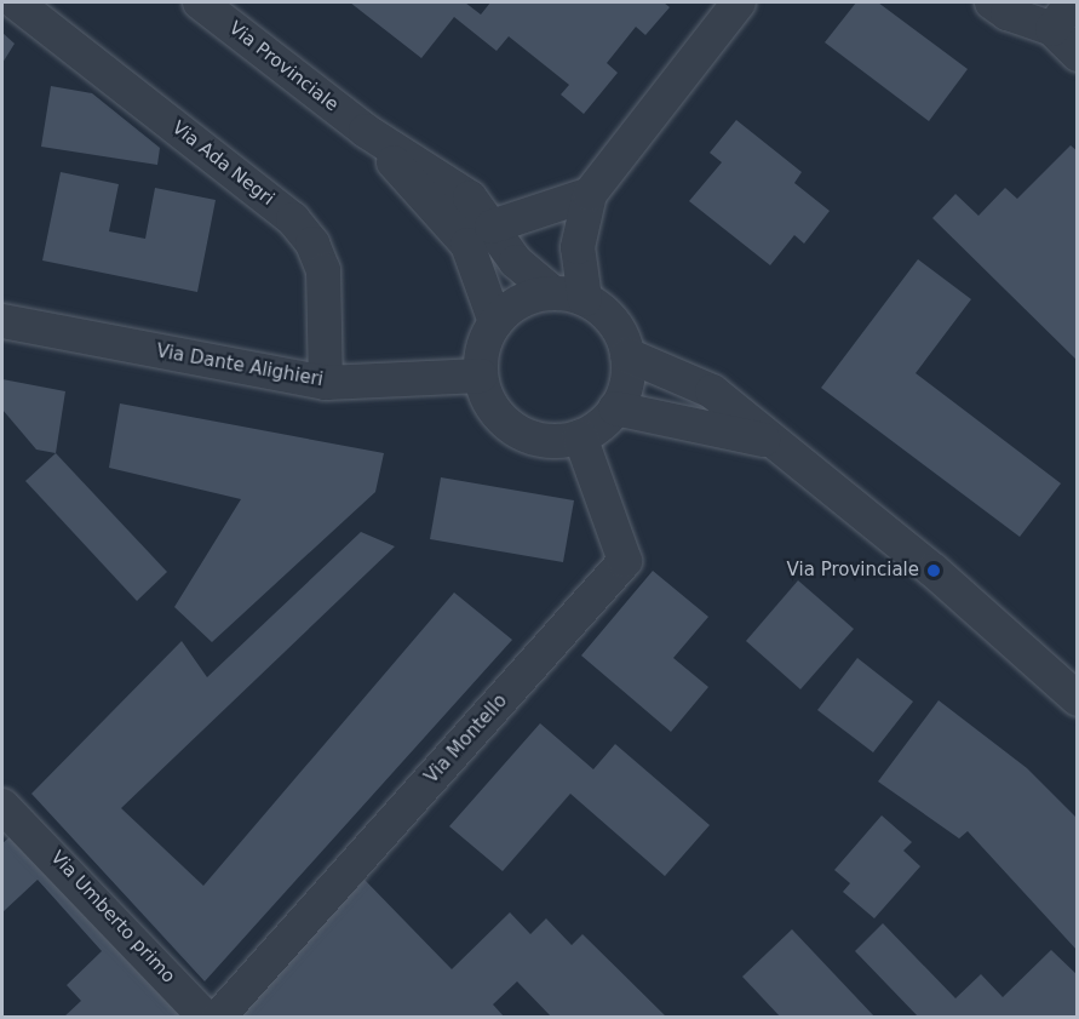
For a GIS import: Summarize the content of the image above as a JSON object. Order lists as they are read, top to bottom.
{
  "streets": {
    "street": [
      "Via Provinciale",
      "Via Ada Negri",
      "Via Dante Alighieri",
      "Via Montello",
      "Via Umberto primo"
    ]
  },
  "crossings": [
    ["Via Provinciale", "Via Dante Alighieri"],
    ["Via Provinciale", "Via Montello"],
    ["Via Ada Negri", "Via Dante Alighieri"],
    ["Via Dante Alighieri", "Via Montello"]
  ],
  "places": ["Via Provinciale"]
}
